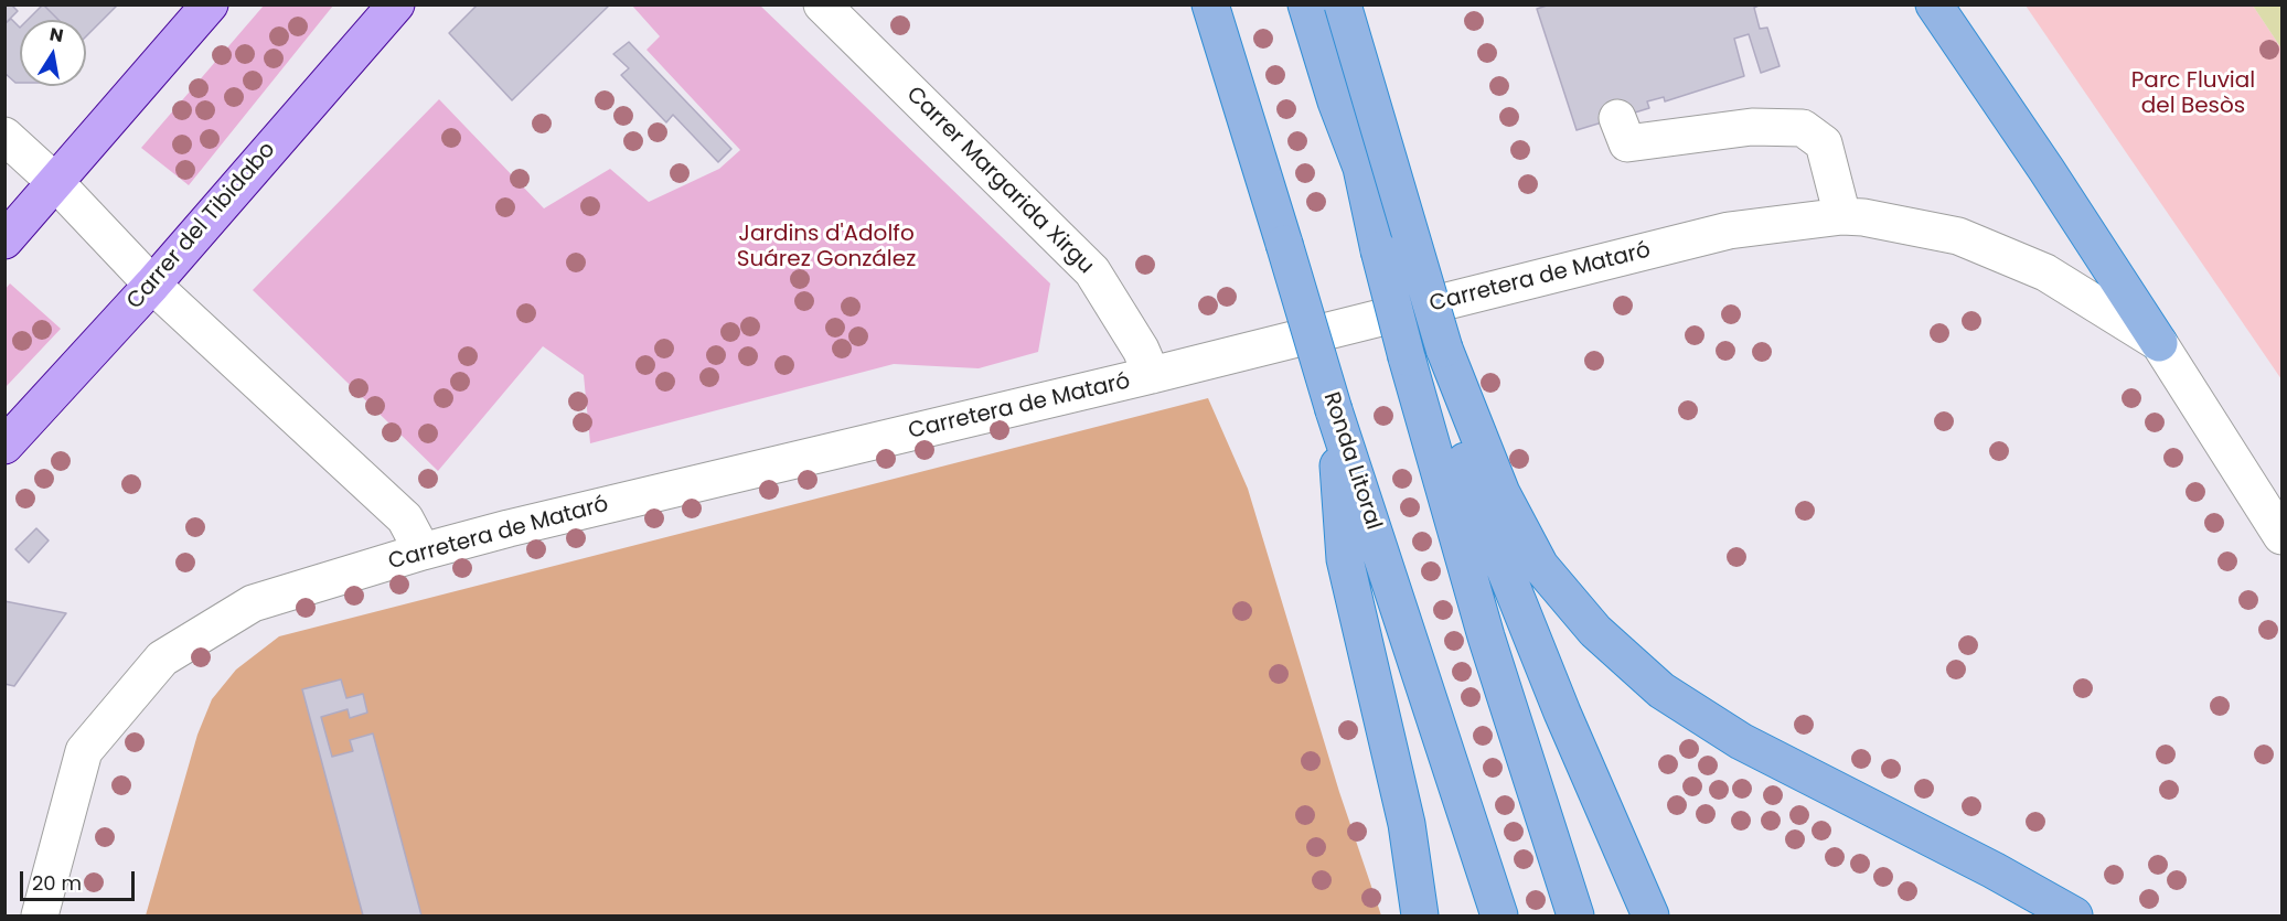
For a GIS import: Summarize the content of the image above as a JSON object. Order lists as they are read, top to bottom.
{
  "streets": {
    "highway": ["Ronda Litoral"],
    "main road": ["Carrer del Tibidabo"],
    "street": ["Carrer Margarida Xirgu", "Carretera de Mataró"]
  },
  "crossings": [
    ["Carrer Margarida Xirgu", "Carretera de Mataró"]
  ],
  "parks": ["Parc Fluvial del Besòs", "Jardins d'Adolfo Suárez González"],
  "scale_bar": "20 m",
  "north": "top"
}
